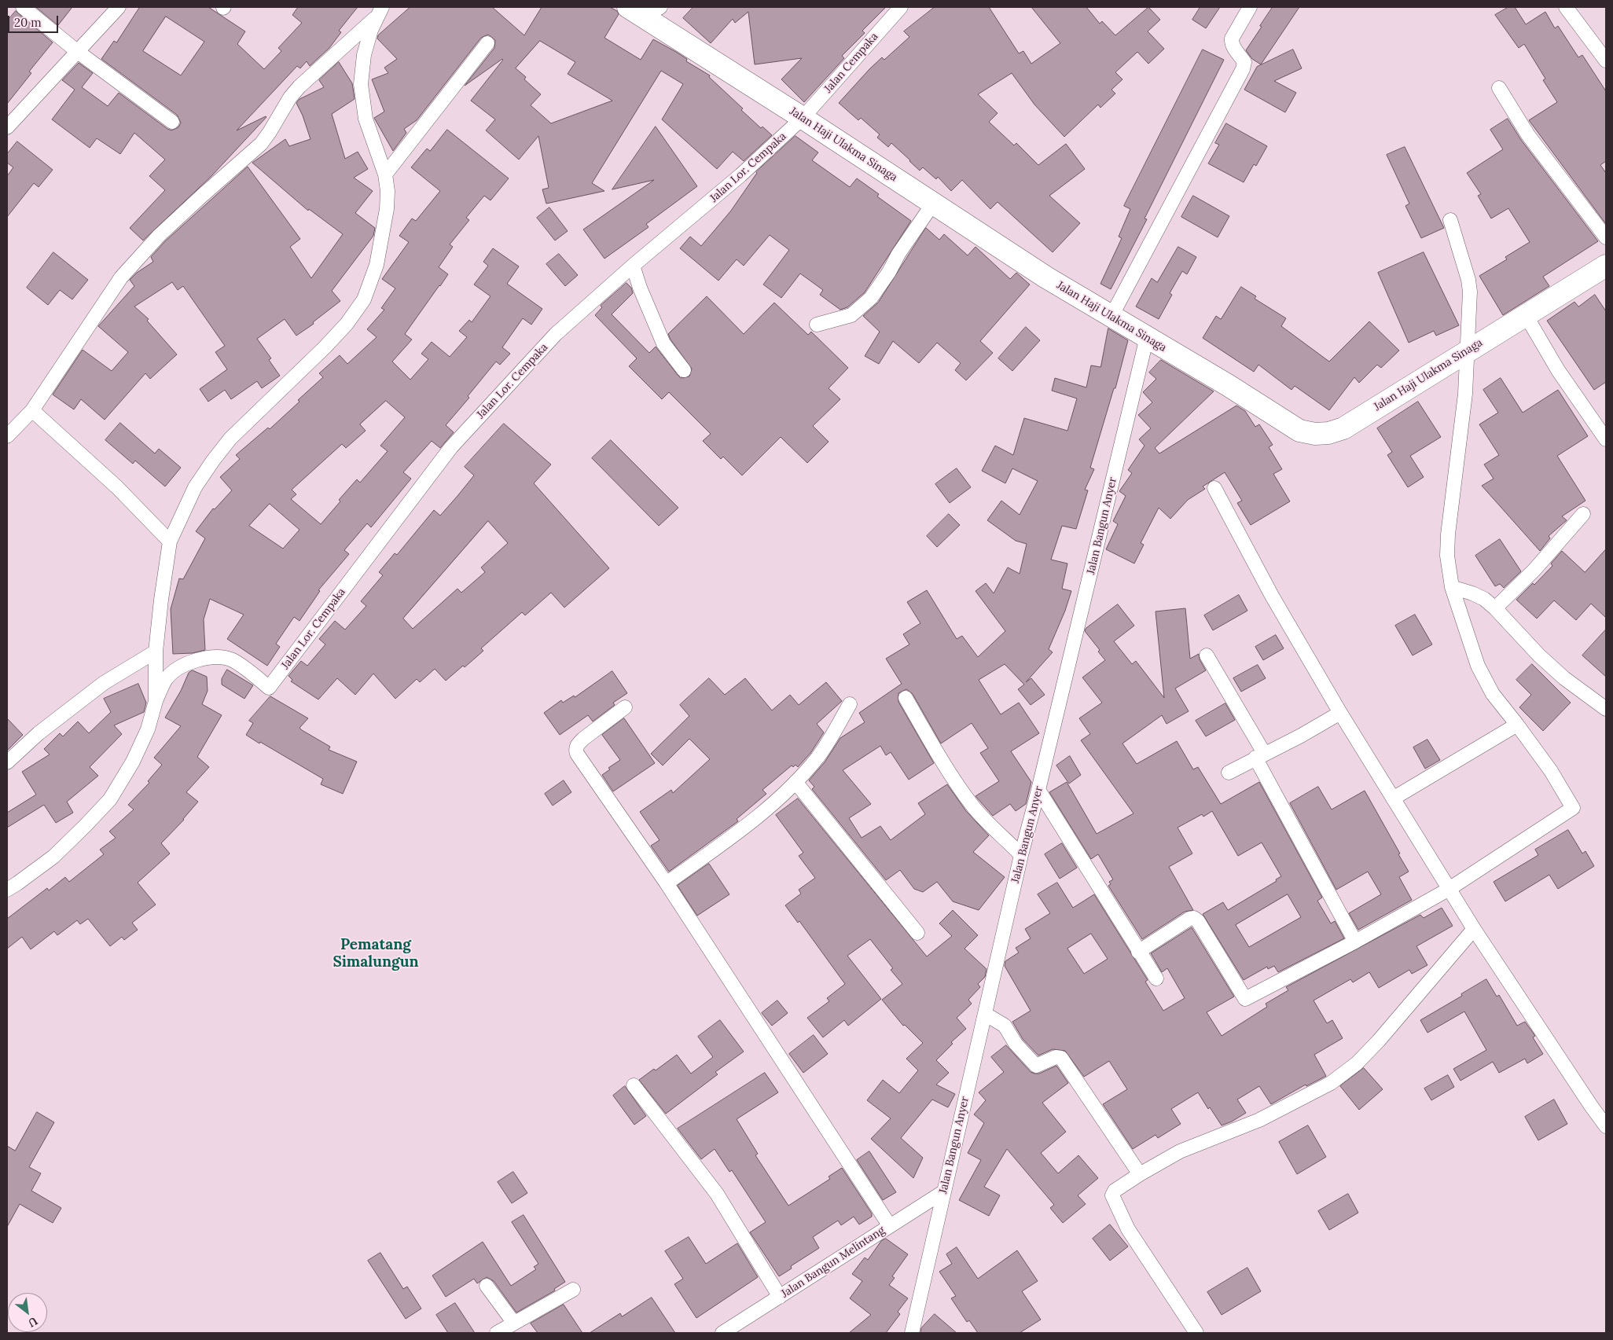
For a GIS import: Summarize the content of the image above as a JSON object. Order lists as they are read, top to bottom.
{
  "streets": {
    "main road": ["Jalan Haji Ulakma Sinaga"],
    "street": [
      "Jalan Cempaka",
      "Jalan Lor. Cempaka",
      "Jalan Bangun Anyer",
      "Jalan Bangun Melintang"
    ]
  },
  "crossings": [
    ["Jalan Cempaka", "Jalan Haji Ulakma Sinaga"],
    ["Jalan Cempaka", "Jalan Lor. Cempaka"],
    ["Jalan Haji Ulakma Sinaga", "Jalan Lor. Cempaka"],
    ["Jalan Haji Ulakma Sinaga", "Jalan Bangun Anyer"],
    ["Jalan Bangun Anyer", "Jalan Bangun Melintang"]
  ],
  "districts": ["Pematang Simalungun"],
  "scale_bar": "20 m",
  "north": "bottom right"
}
